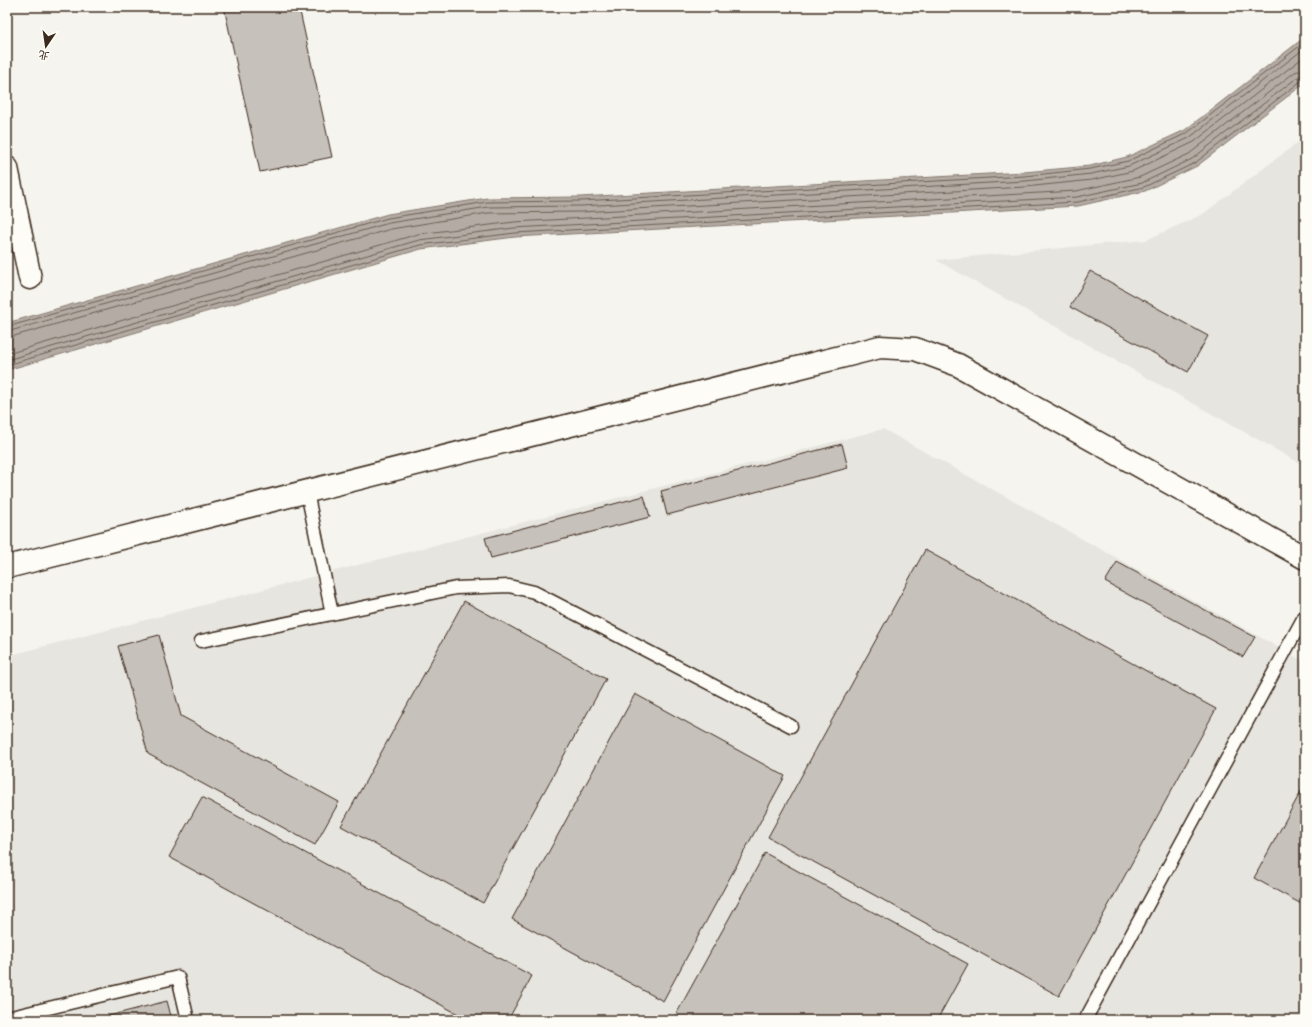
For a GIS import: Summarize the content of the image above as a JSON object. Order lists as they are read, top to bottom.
{
  "north": "bottom"
}
